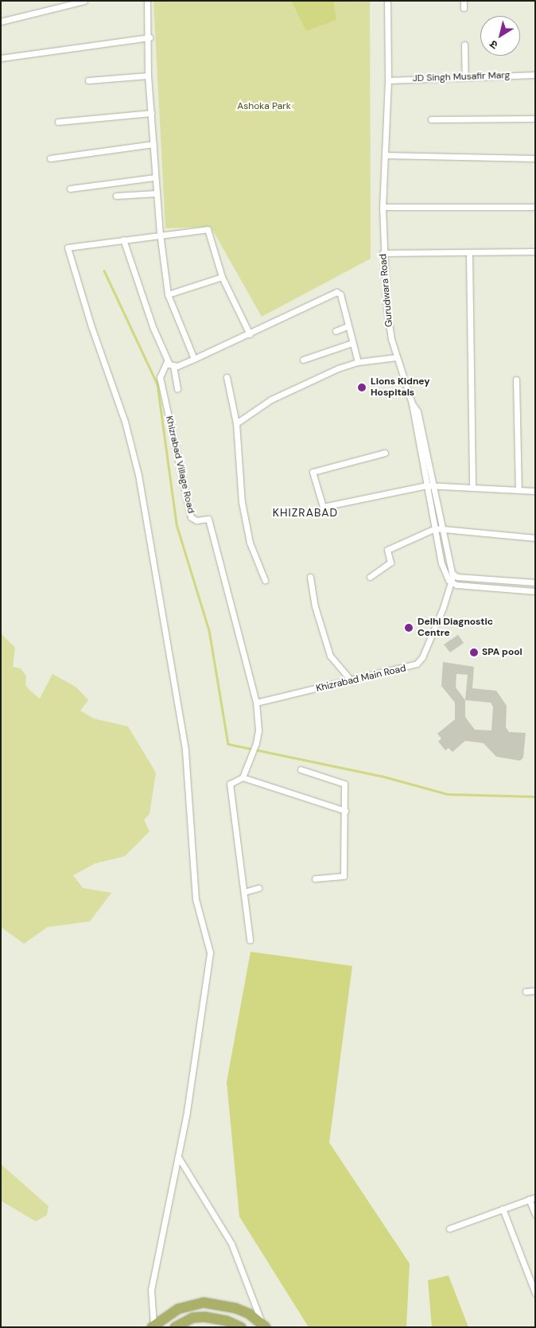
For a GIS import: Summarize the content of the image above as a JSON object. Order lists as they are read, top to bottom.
{
  "streets": {
    "street": [
      "JD Singh Musafir Marg",
      "Gurudwara Road",
      "Khizrabad Village Road",
      "Khizrabad Main Road"
    ]
  },
  "crossings": [
    ["JD Singh Musafir Marg", "Gurudwara Road"],
    ["Gurudwara Road", "Khizrabad Main Road"],
    ["Khizrabad Village Road", "Khizrabad Main Road"]
  ],
  "districts": ["KHIZRABAD"],
  "parks": ["Ashoka Park"],
  "places": ["Lions Kidney Hospitals", "Delhi Diagnostic Centre", "SPA pool"],
  "north": "bottom left"
}
